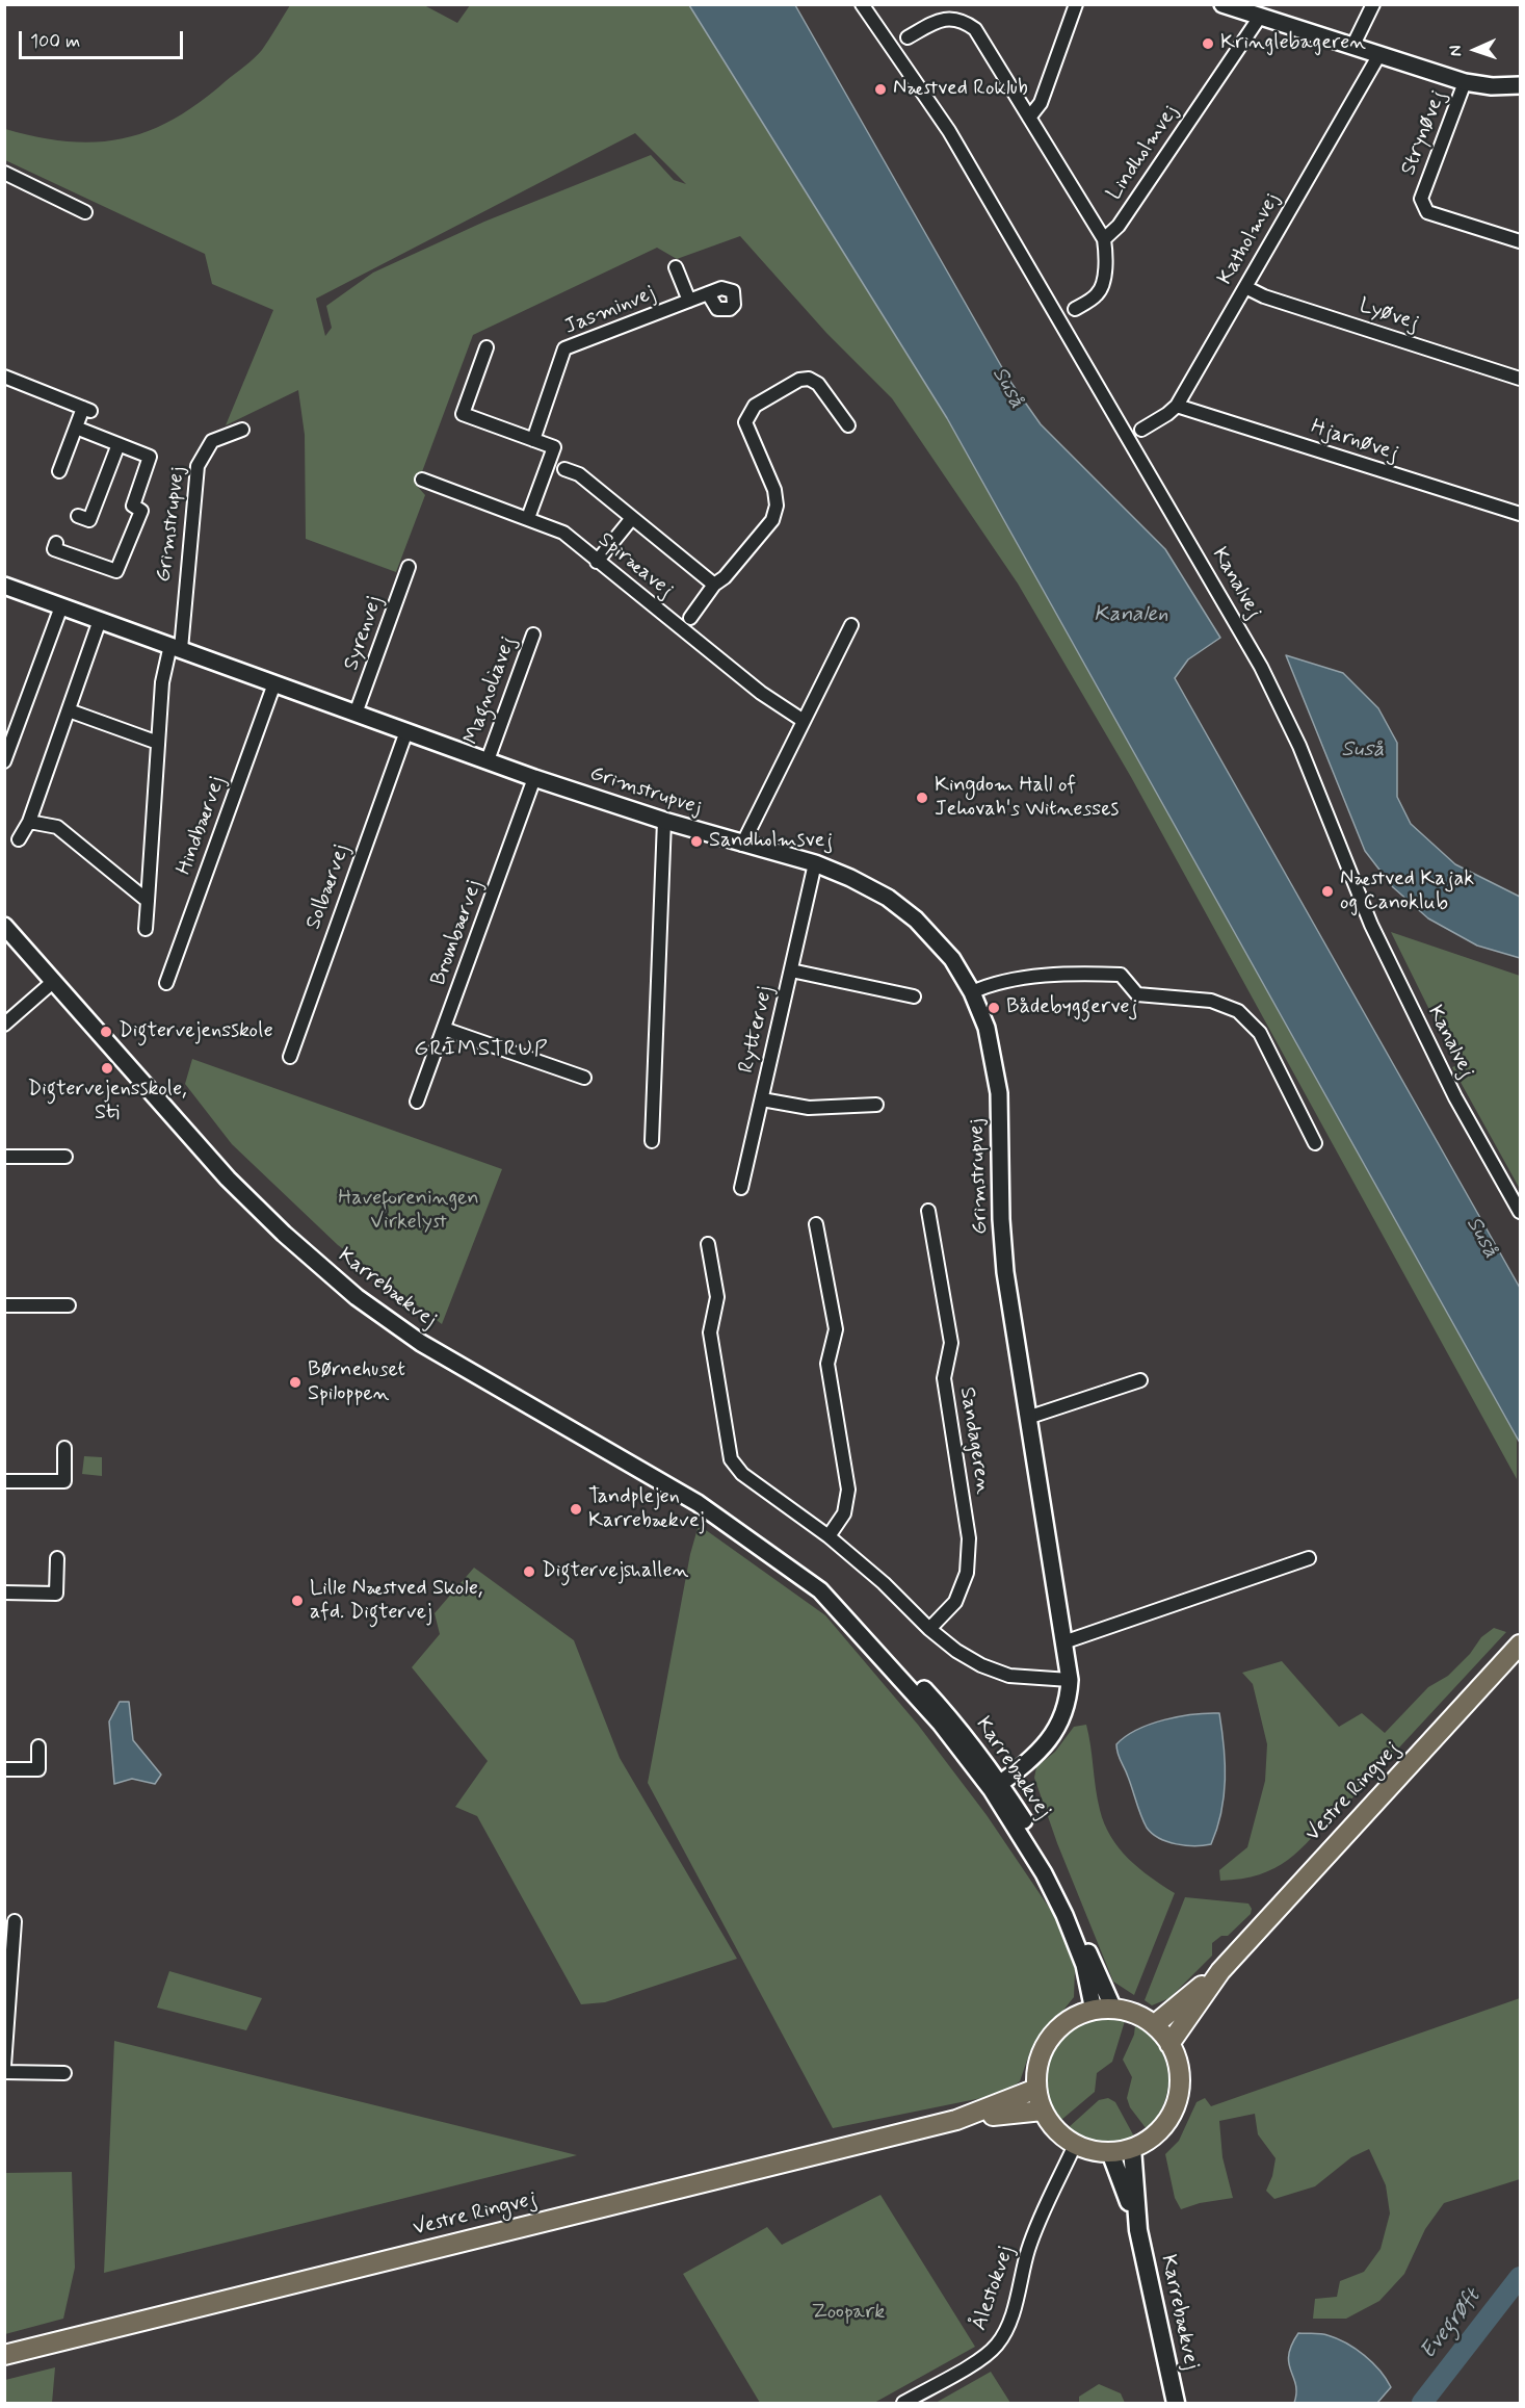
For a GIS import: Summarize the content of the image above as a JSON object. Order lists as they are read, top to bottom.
{
  "streets": {
    "main road": ["Karrebækvej", "Vestre Ringvej"],
    "street": [
      "Strynøvej",
      "Lindholmvej",
      "Katholmvej",
      "Jasminvej",
      "Lyøvej",
      "Hjarnøvej",
      "Grimstrupvej",
      "Spiræavej",
      "Kanalvej",
      "Syrenvej",
      "Magnoliavej",
      "Hindbærvej",
      "Solbærvej",
      "Brombærvej",
      "Ryttervej",
      "Sandageren",
      "Ålestokvej"
    ]
  },
  "crossings": [
    ["Katholmvej", "Lyøvej"],
    ["Katholmvej", "Hjarnøvej"],
    ["Grimstrupvej", "Syrenvej"],
    ["Grimstrupvej", "Magnoliavej"],
    ["Grimstrupvej", "Hindbærvej"],
    ["Grimstrupvej", "Solbærvej"],
    ["Grimstrupvej", "Brombærvej"],
    ["Grimstrupvej", "Ryttervej"],
    ["Grimstrupvej", "Karrebækvej"],
    ["Karrebækvej", "Vestre Ringvej"],
    ["Karrebækvej", "Ålestokvej"],
    ["Vestre Ringvej", "Ålestokvej"]
  ],
  "districts": ["GRIMSTRUP"],
  "water": ["Suså", "Kanalen", "Evegrøft"],
  "parks": ["Haveforeningen Virkelyst", "Zoopark"],
  "places": [
    "Kringlebageren",
    "Næstved Roklub",
    "Kingdom Hall of Jehovah's Witnesses",
    "Sandholmsvej",
    "Næstved Kajak og Canoklub",
    "Bådebyggervej",
    "Digtervejensskole",
    "Digtervejensskole, Sti",
    "Børnehuset Spiloppen",
    "Tandplejen Karrebækvej",
    "Digtervejshallen",
    "Lille Næstved Skole, afd. Digtervej"
  ],
  "scale_bar": "100 m",
  "north": "left"
}
